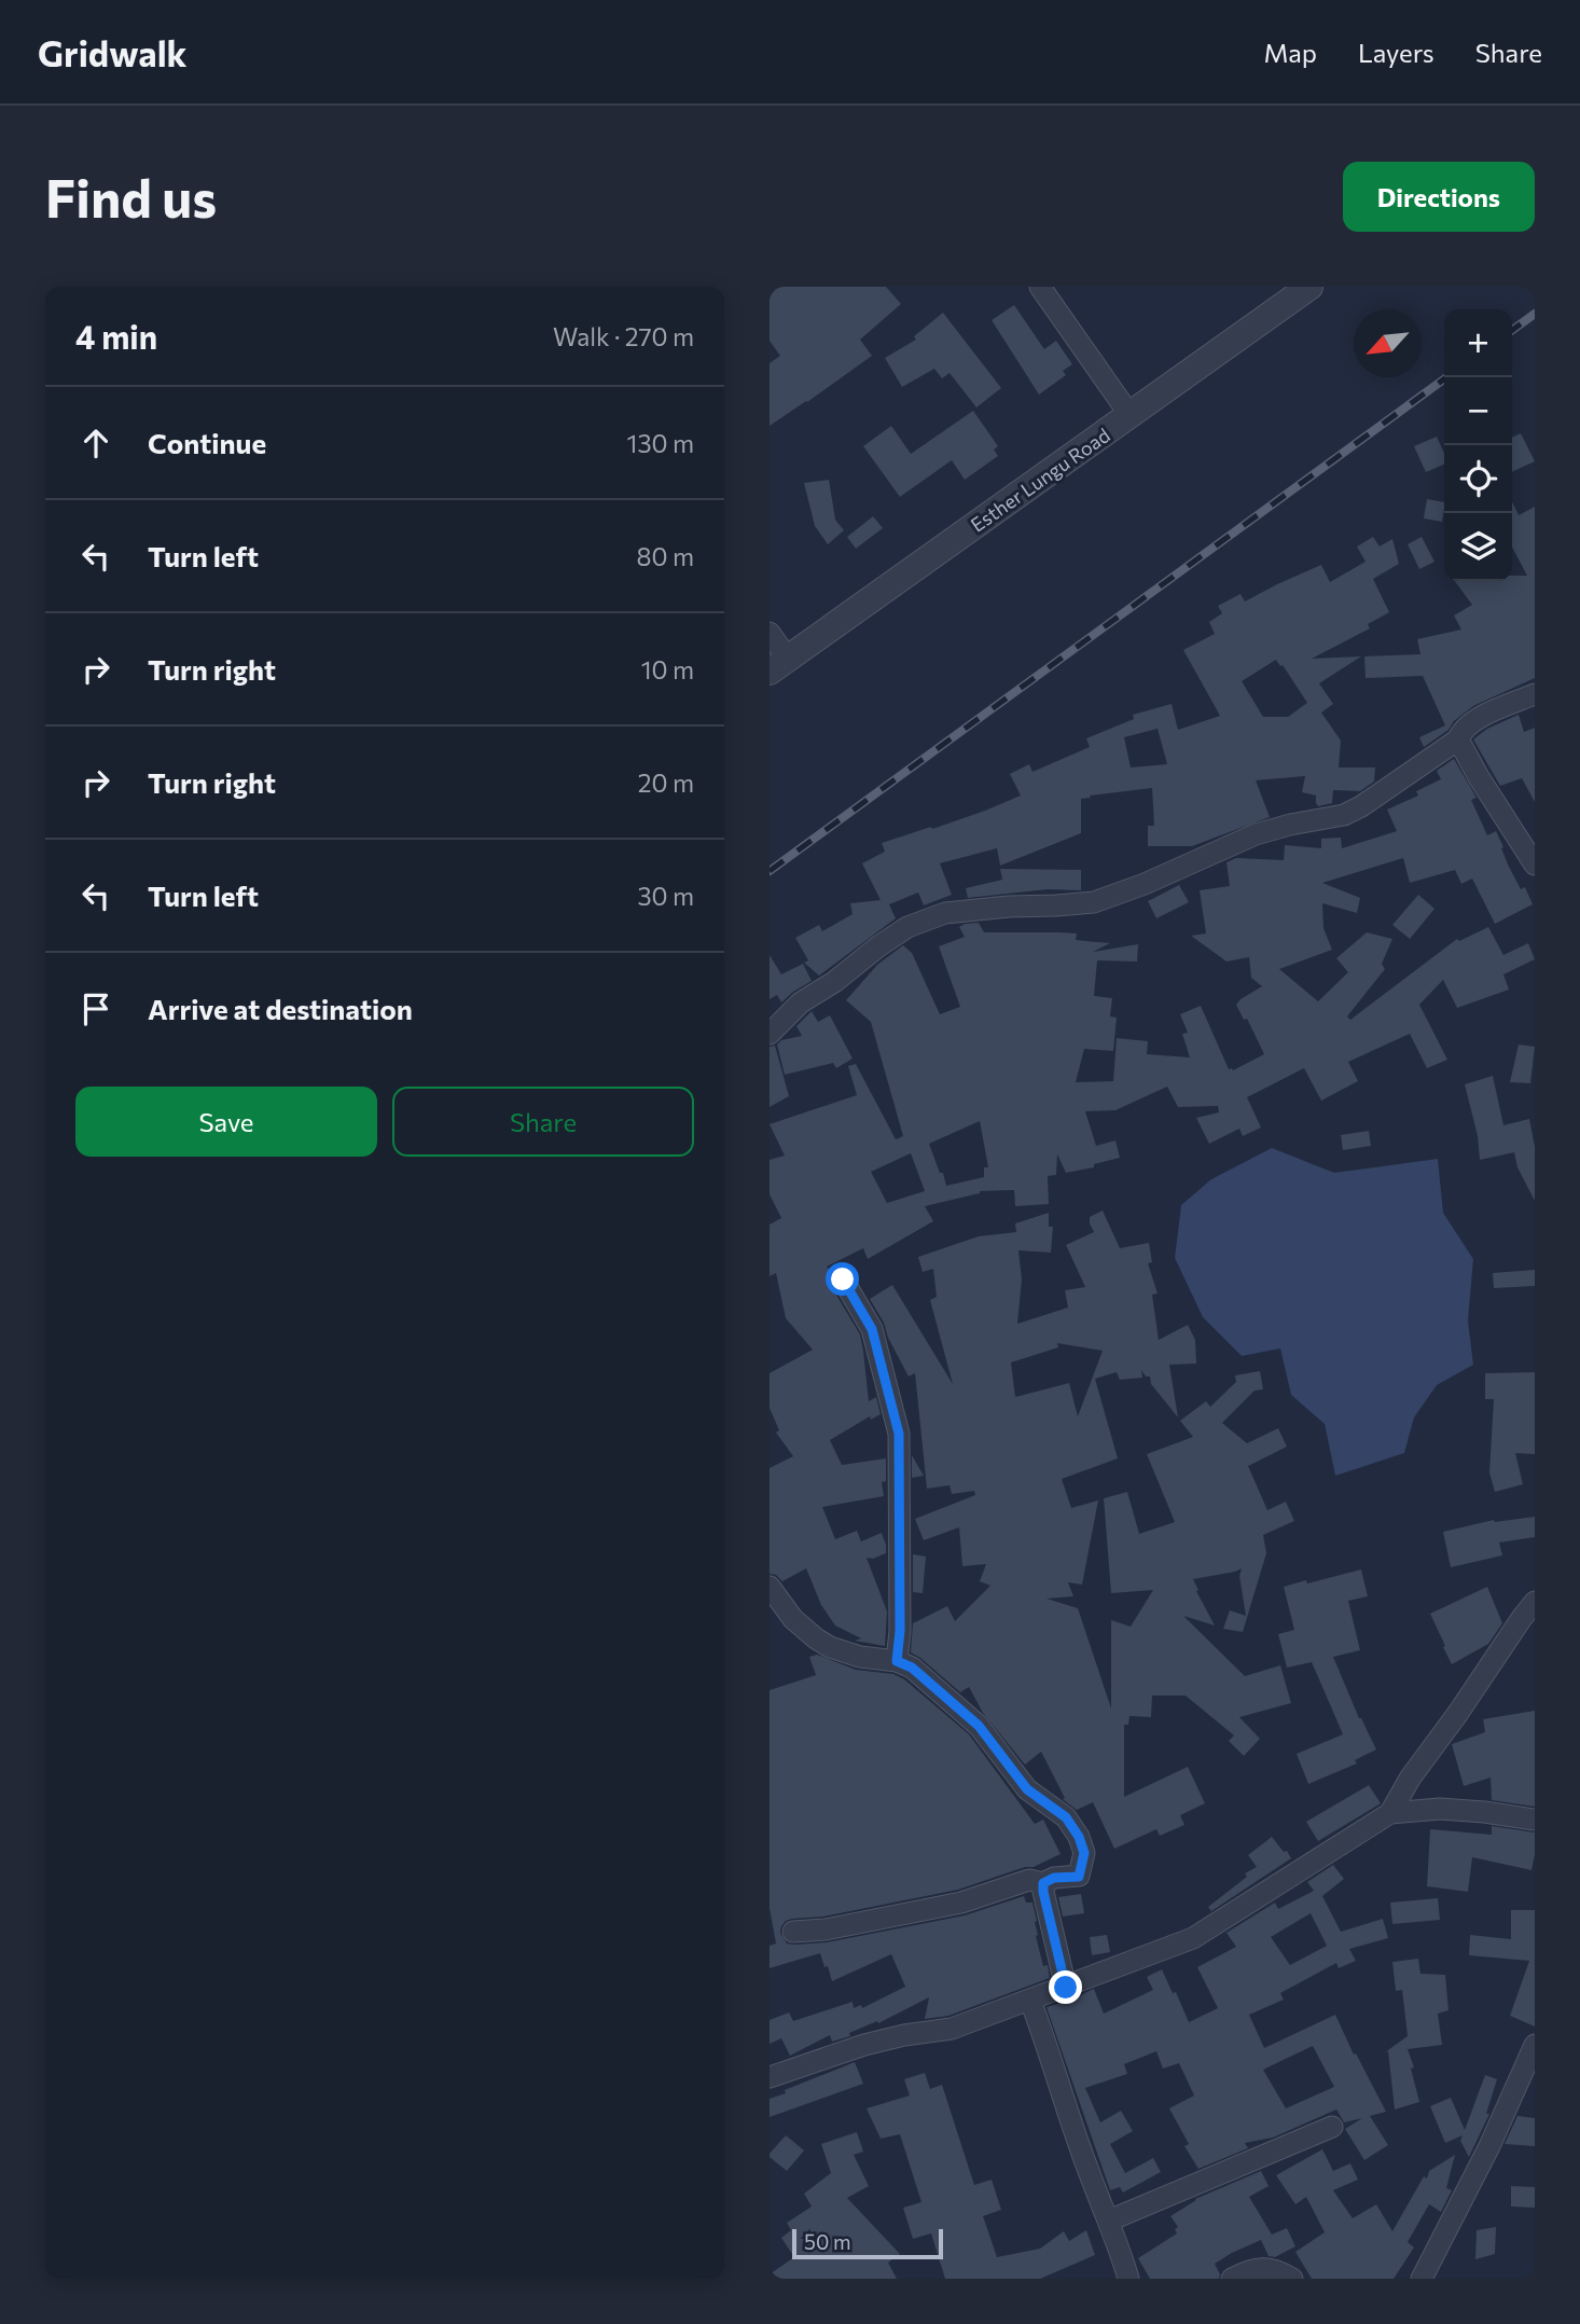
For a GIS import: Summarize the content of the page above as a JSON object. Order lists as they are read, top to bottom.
{
  "streets": {
    "street": ["Esther Lungu Road"]
  },
  "scale_bar": "50 m",
  "north": "bottom left",
  "page": {
    "header": "Gridwalk",
    "nav": ["Map", "Layers", "Share"],
    "buttons": [
      "Directions",
      ["Save", "Share"]
    ],
    "title": "Find us",
    "heading": ["4 min", "Walk · 270 m"],
    "map_buttons": ["+", "−"],
    "list": [
      ["Continue", "130 m"],
      ["Turn left", "80 m"],
      ["Turn right", "10 m"],
      ["Turn right", "20 m"],
      ["Turn left", "30 m"],
      "Arrive at destination"
    ],
    "scale": "50 m"
  }
}
